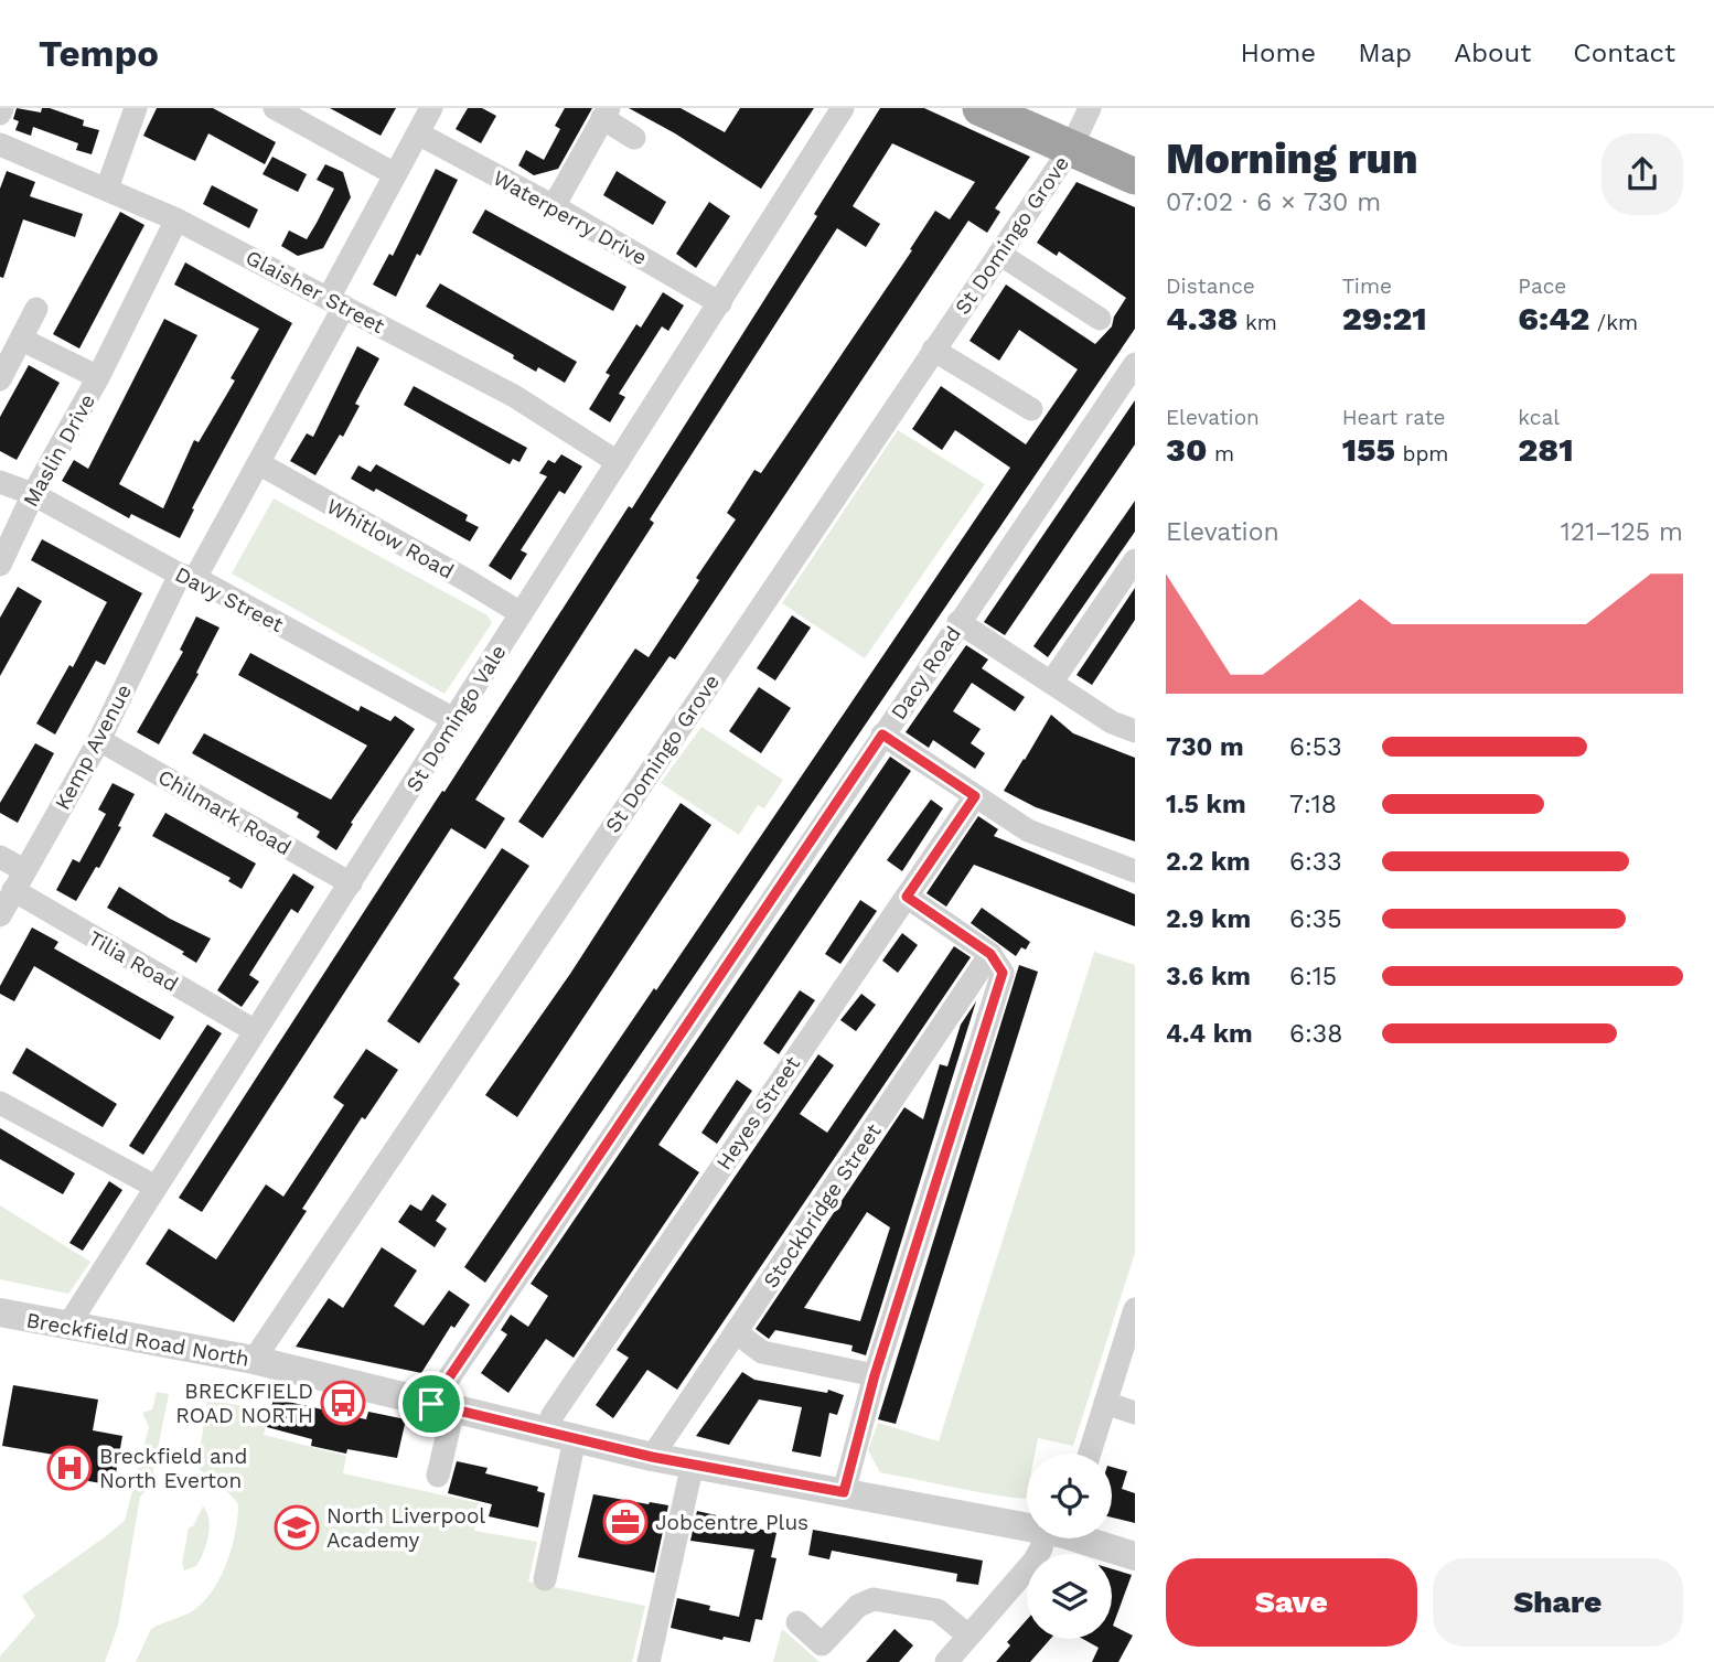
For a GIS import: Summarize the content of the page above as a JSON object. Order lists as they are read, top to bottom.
{
  "streets": {
    "street": [
      "Waterperry Drive",
      "St Domingo Grove",
      "Glaisher Street",
      "Maslin Drive",
      "Whitlow Road",
      "Davy Street",
      "Dacy Road",
      "St Domingo Vale",
      "Kemp Avenue",
      "Chilmark Road",
      "Tilia Road",
      "Heyes Street",
      "Stockbridge Street",
      "Breckfield Road North"
    ]
  },
  "crossings": [
    ["Waterperry Drive", "St Domingo Vale"],
    ["Waterperry Drive", "Kemp Avenue"],
    ["St Domingo Grove", "Breckfield Road North"],
    ["Glaisher Street", "Maslin Drive"],
    ["Glaisher Street", "St Domingo Vale"],
    ["Glaisher Street", "Kemp Avenue"],
    ["Maslin Drive", "Davy Street"],
    ["Whitlow Road", "St Domingo Vale"],
    ["Whitlow Road", "Kemp Avenue"],
    ["Davy Street", "St Domingo Vale"],
    ["Davy Street", "Kemp Avenue"],
    ["Dacy Road", "Breckfield Road North"],
    ["St Domingo Vale", "Chilmark Road"],
    ["St Domingo Vale", "Tilia Road"],
    ["St Domingo Vale", "Breckfield Road North"],
    ["Kemp Avenue", "Chilmark Road"],
    ["Kemp Avenue", "Tilia Road"],
    ["Heyes Street", "Breckfield Road North"],
    ["Stockbridge Street", "Breckfield Road North"]
  ],
  "places": {
    "bus stop": ["BRECKFIELD ROAD NORTH"],
    "hospital": ["Breckfield and North Everton"],
    "office": ["Jobcentre Plus"],
    "school or university": ["North Liverpool Academy"]
  },
  "page": {
    "header": "Tempo",
    "nav": [
      "Home",
      "Map",
      "About",
      "Contact"
    ],
    "heading": ["Morning run", "07:02 · 6 × 730 m"],
    "stats": [
      ["Distance", "4.38 km"],
      ["Time", "29:21"],
      ["Pace", "6:42 /km"],
      ["Elevation", "30 m"],
      ["Heart rate", "155 bpm"],
      ["kcal", "281"]
    ],
    "chart": ["Elevation", "121–125 m"],
    "list": [
      {
        "name": "730 m",
        "note": "6:53"
      },
      {
        "name": "1.5 km",
        "note": "7:18"
      },
      {
        "name": "2.2 km",
        "note": "6:33"
      },
      {
        "name": "2.9 km",
        "note": "6:35"
      },
      {
        "name": "3.6 km",
        "note": "6:15"
      },
      {
        "name": "4.4 km",
        "note": "6:38"
      }
    ],
    "buttons": ["Save", "Share"]
  }
}
